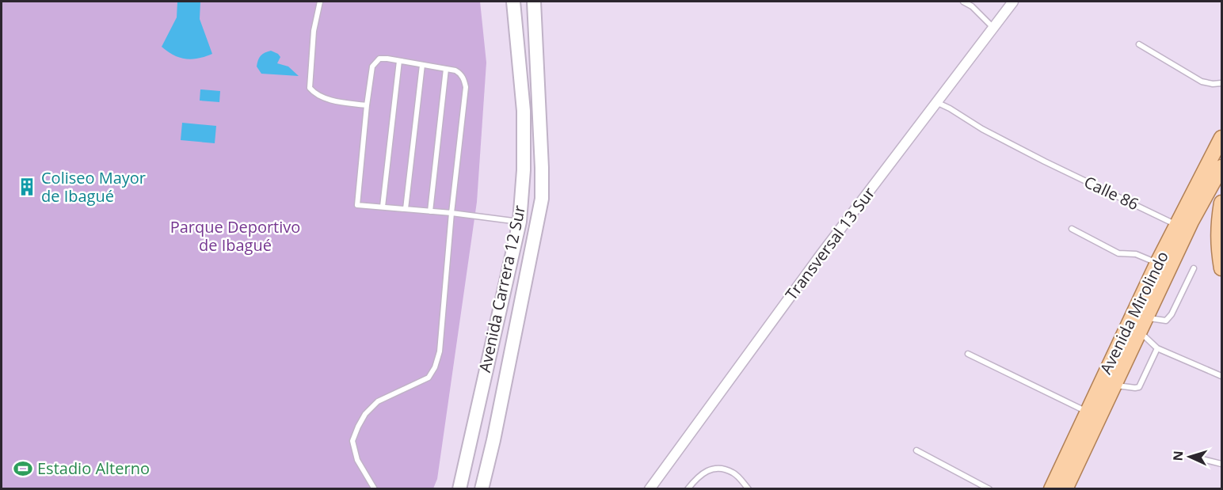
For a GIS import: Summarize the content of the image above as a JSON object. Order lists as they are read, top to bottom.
{
  "streets": {
    "main road": ["Avenida Mirolindo"],
    "street": ["Transversal 13 Sur", "Avenida Carrera 12 Sur"],
    "lane": ["Calle 86"]
  },
  "crossings": [
    ["Calle 86", "Transversal 13 Sur"],
    ["Calle 86", "Avenida Mirolindo"]
  ],
  "parks": ["Parque Deportivo de Ibagué"],
  "places": {
    "building": ["Coliseo Mayor de Ibagué"],
    "sports": ["Estadio Alterno"]
  },
  "north": "left"
}
